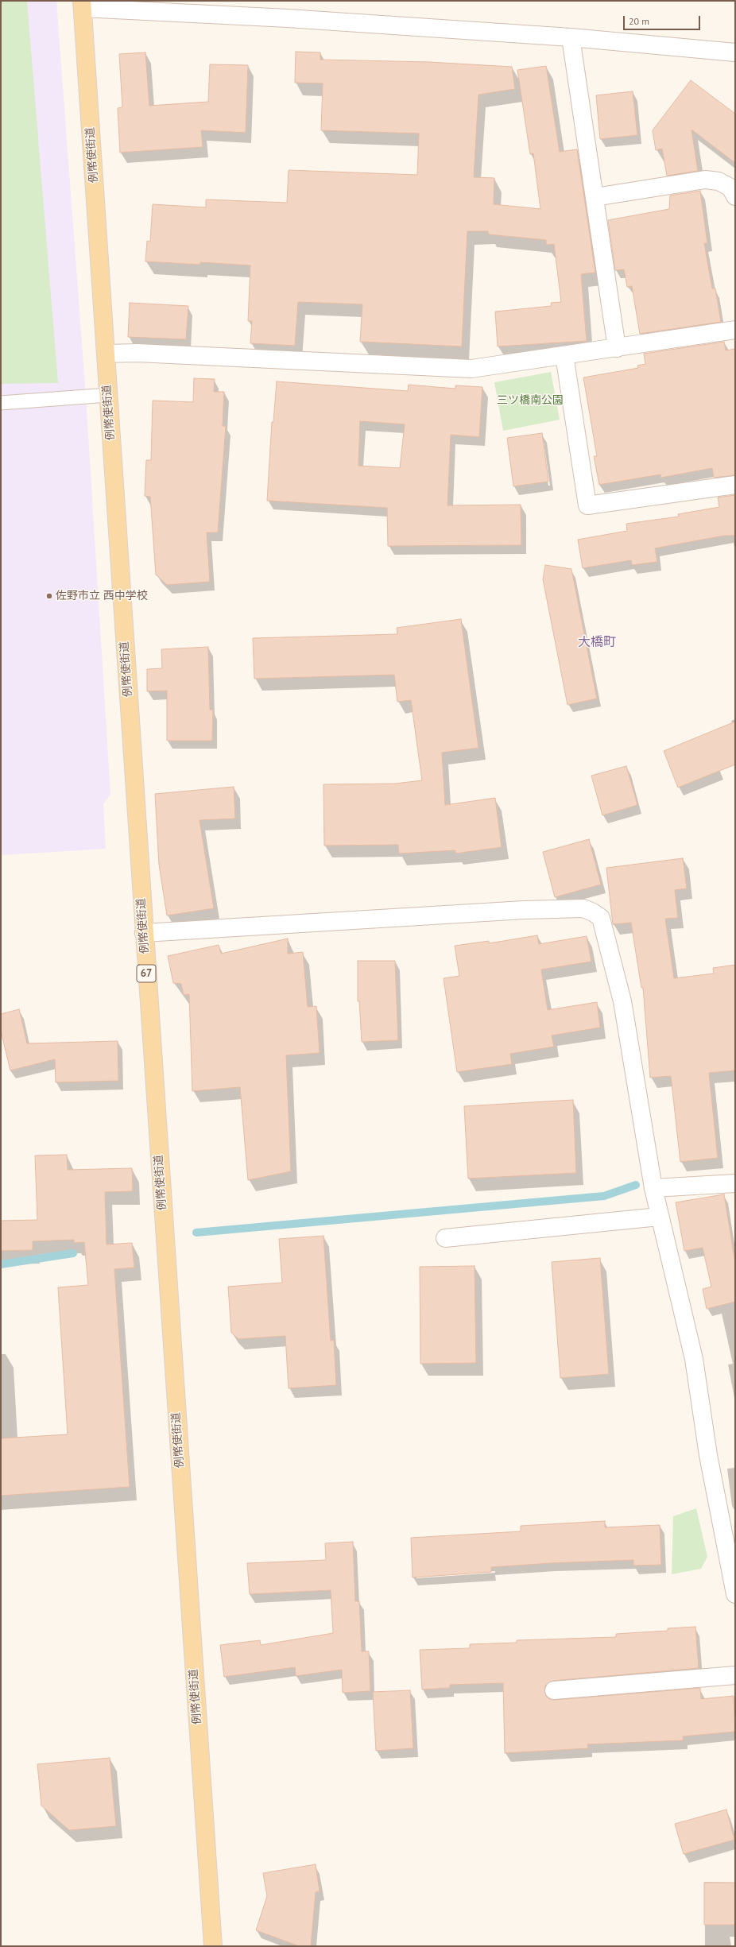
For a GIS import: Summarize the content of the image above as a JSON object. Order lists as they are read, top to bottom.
{
  "streets": {
    "main road": ["例幣使街道", "67"]
  },
  "districts": ["大橋町"],
  "parks": ["三ツ橋南公園"],
  "places": ["佐野市立 西中学校"],
  "scale_bar": "20 m"
}
